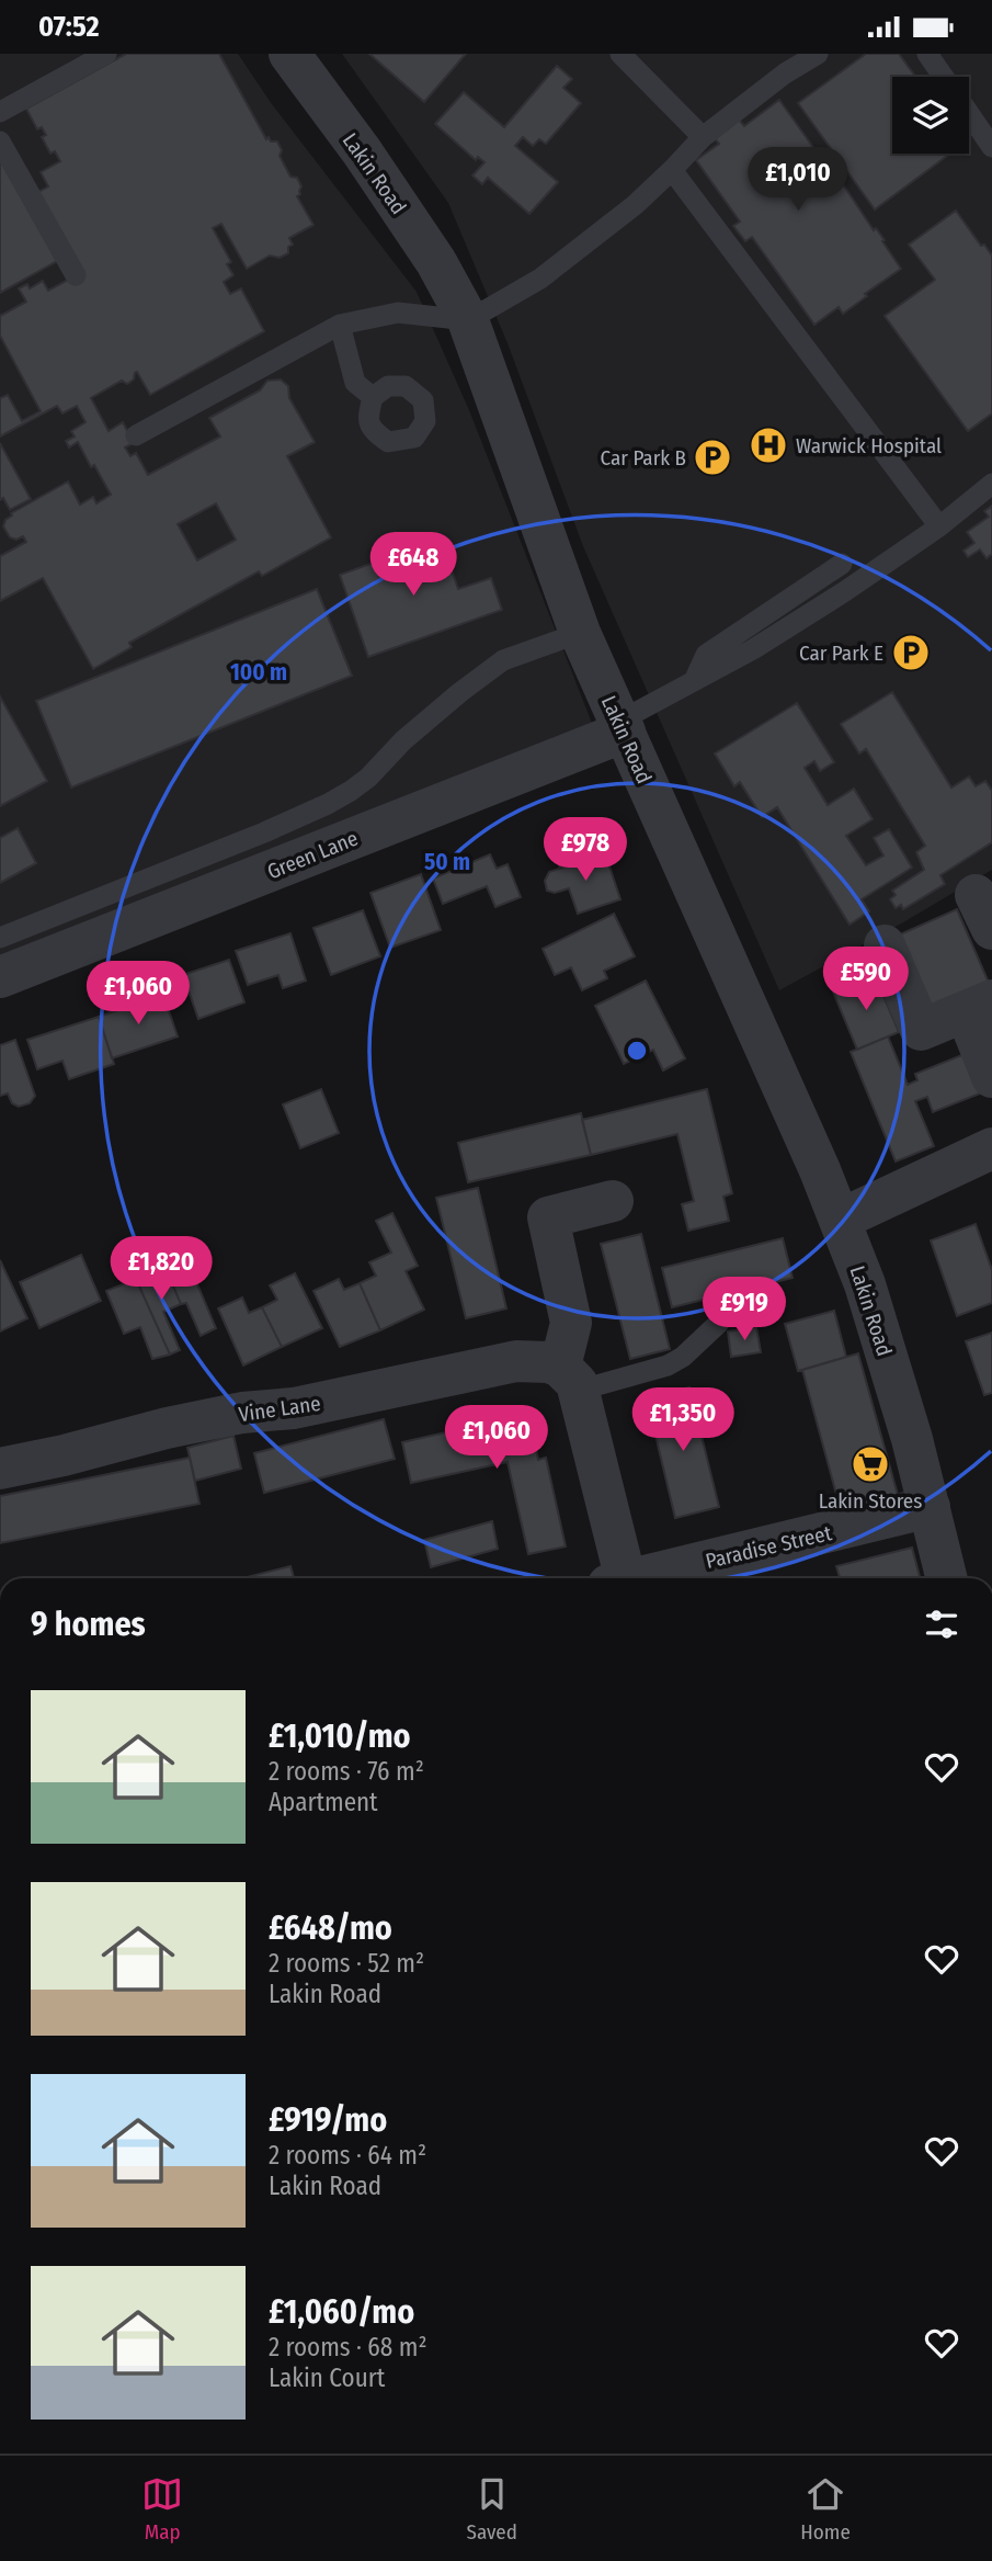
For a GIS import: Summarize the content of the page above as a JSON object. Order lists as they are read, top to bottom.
{
  "streets": {
    "street": [
      "Lakin Road",
      "Green Lane",
      "Vine Lane",
      "Paradise Street"
    ]
  },
  "crossings": [
    ["Lakin Road", "Green Lane"],
    ["Lakin Road", "Paradise Street"]
  ],
  "places": {
    "hospital": ["Warwick Hospital"],
    "parking": ["Car Park B", "Car Park E"],
    "supermarket": ["Lakin Stores"]
  },
  "page": {
    "status": "07:52",
    "price": [
      "£1,010",
      "£648",
      "£978",
      "£590",
      "£1,060",
      "£1,820",
      "£919",
      "£1,350",
      "£1,060"
    ],
    "heading": "9 homes",
    "list": [
      {
        "name": "£1,010/mo",
        "note": "2 rooms · 76 m² · Apartment"
      },
      {
        "name": "£648/mo",
        "note": "2 rooms · 52 m² · Lakin Road"
      },
      {
        "name": "£919/mo",
        "note": "2 rooms · 64 m² · Lakin Road"
      },
      {
        "name": "£1,060/mo",
        "note": "2 rooms · 68 m² · Lakin Court"
      }
    ],
    "tabs": ["Map", "Saved", "Home"]
  },
  "rings": ["100 m", "50 m"]
}
